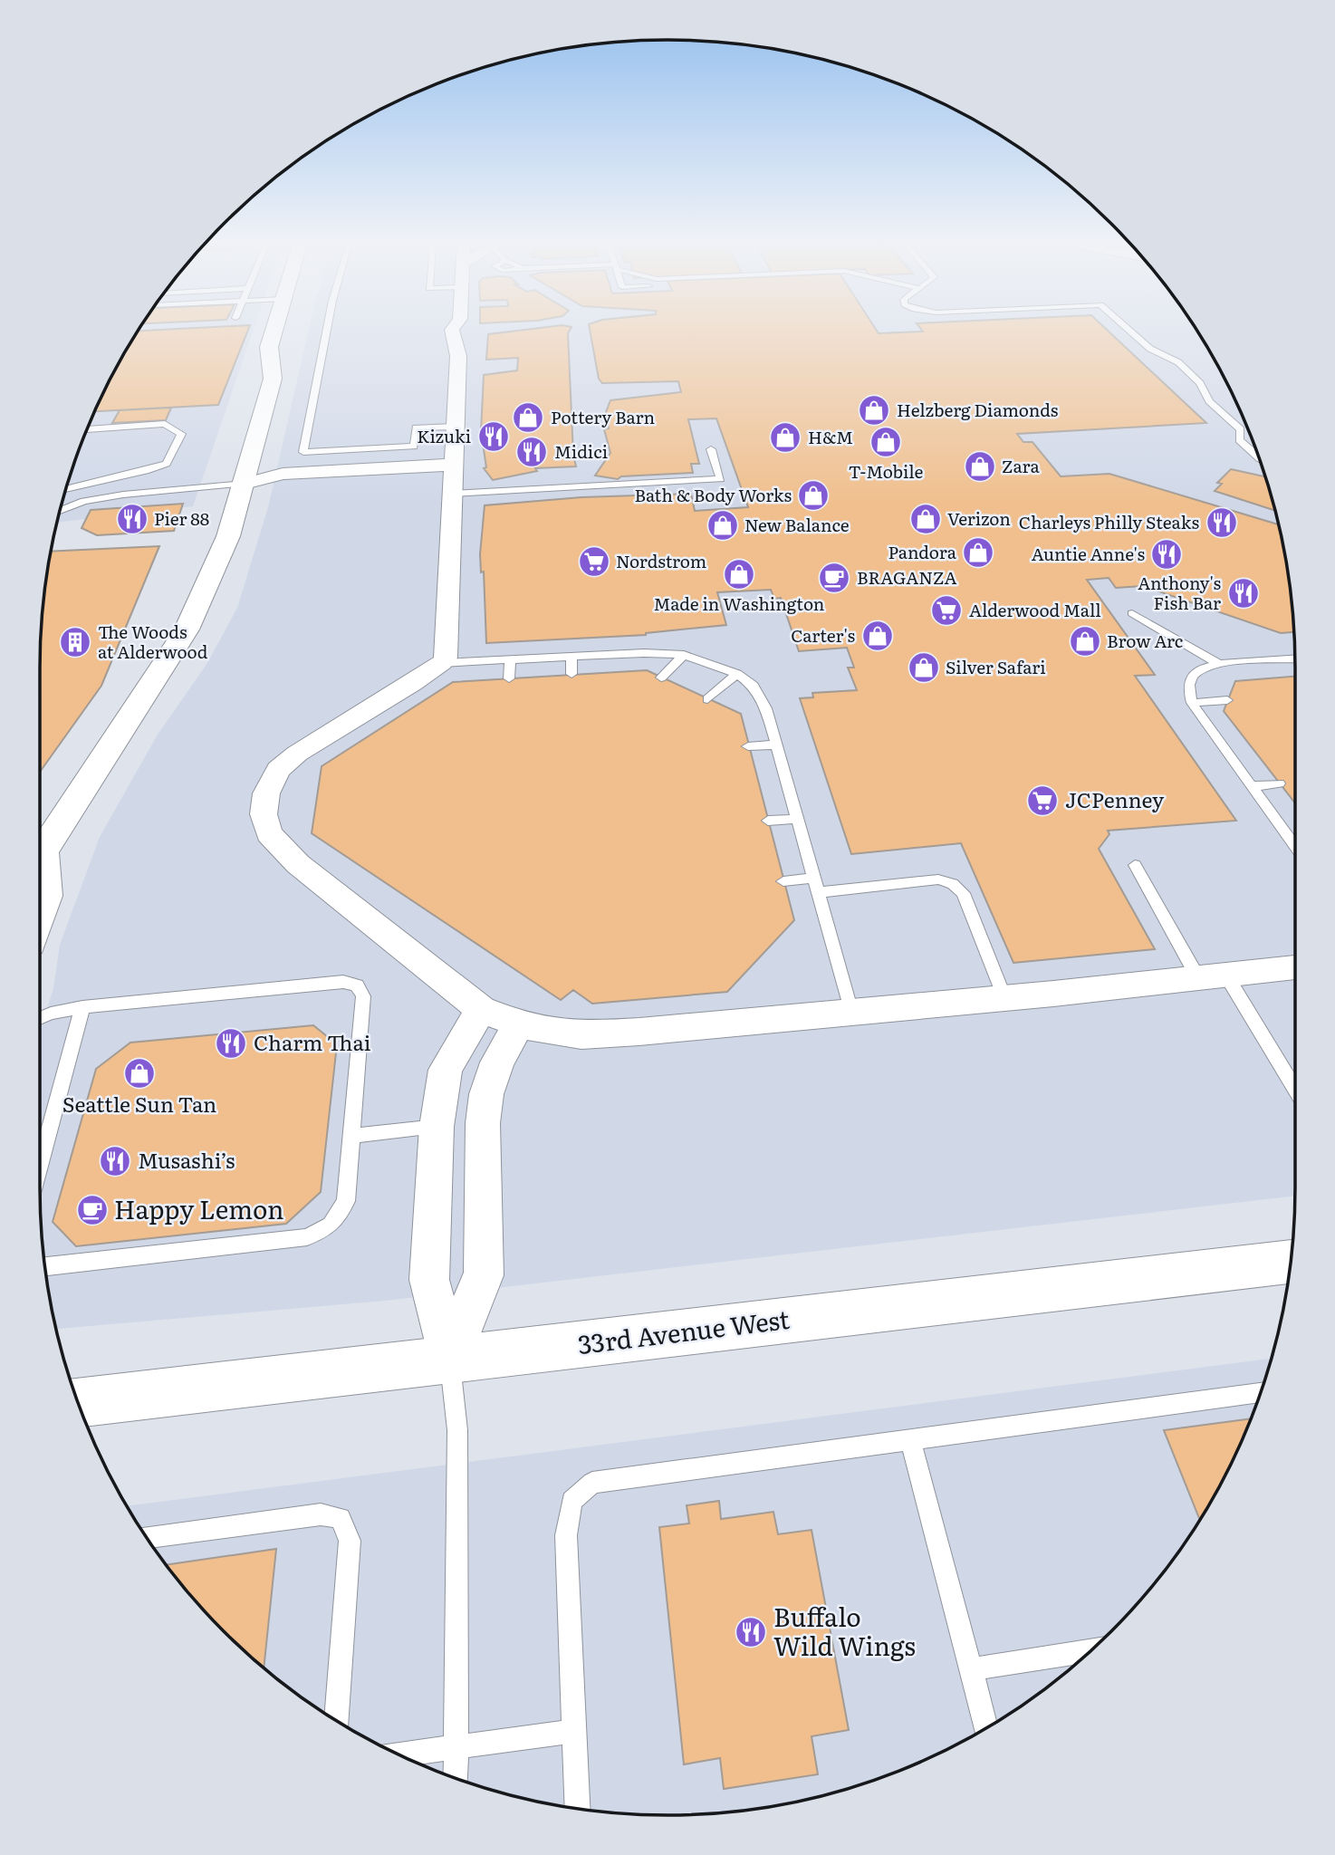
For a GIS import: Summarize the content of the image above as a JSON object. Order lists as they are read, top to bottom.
{
  "streets": {
    "main road": ["33rd Avenue West"]
  },
  "places": {
    "shop": [
      "Helzberg Diamonds",
      "Pottery Barn",
      "H&M",
      "T-Mobile",
      "Zara",
      "Bath & Body Works",
      "Verizon",
      "New Balance",
      "Pandora",
      "Made in Washington",
      "Carter's",
      "Brow Arc",
      "Silver Safari",
      "Seattle Sun Tan"
    ],
    "restaurant": [
      "Kizuki",
      "Midici",
      "Pier 88",
      "Charleys Philly Steaks",
      "Auntie Anne's",
      "Anthony's Fish Bar",
      "Charm Thai",
      "Musashi’s",
      "Buffalo Wild Wings"
    ],
    "supermarket": ["Nordstrom", "Alderwood Mall", "JCPenney"],
    "cafe": ["BRAGANZA", "Happy Lemon"],
    "building": ["The Woods at Alderwood"]
  }
}
